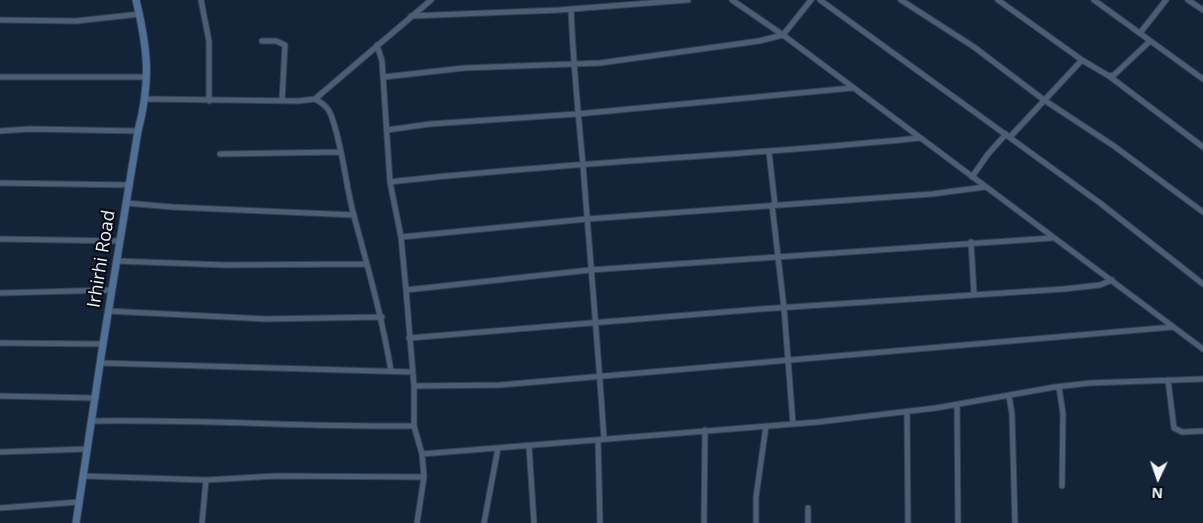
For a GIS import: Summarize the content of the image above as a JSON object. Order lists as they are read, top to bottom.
{
  "streets": {
    "street": ["Irhirhi Road"]
  },
  "north": "bottom"
}
